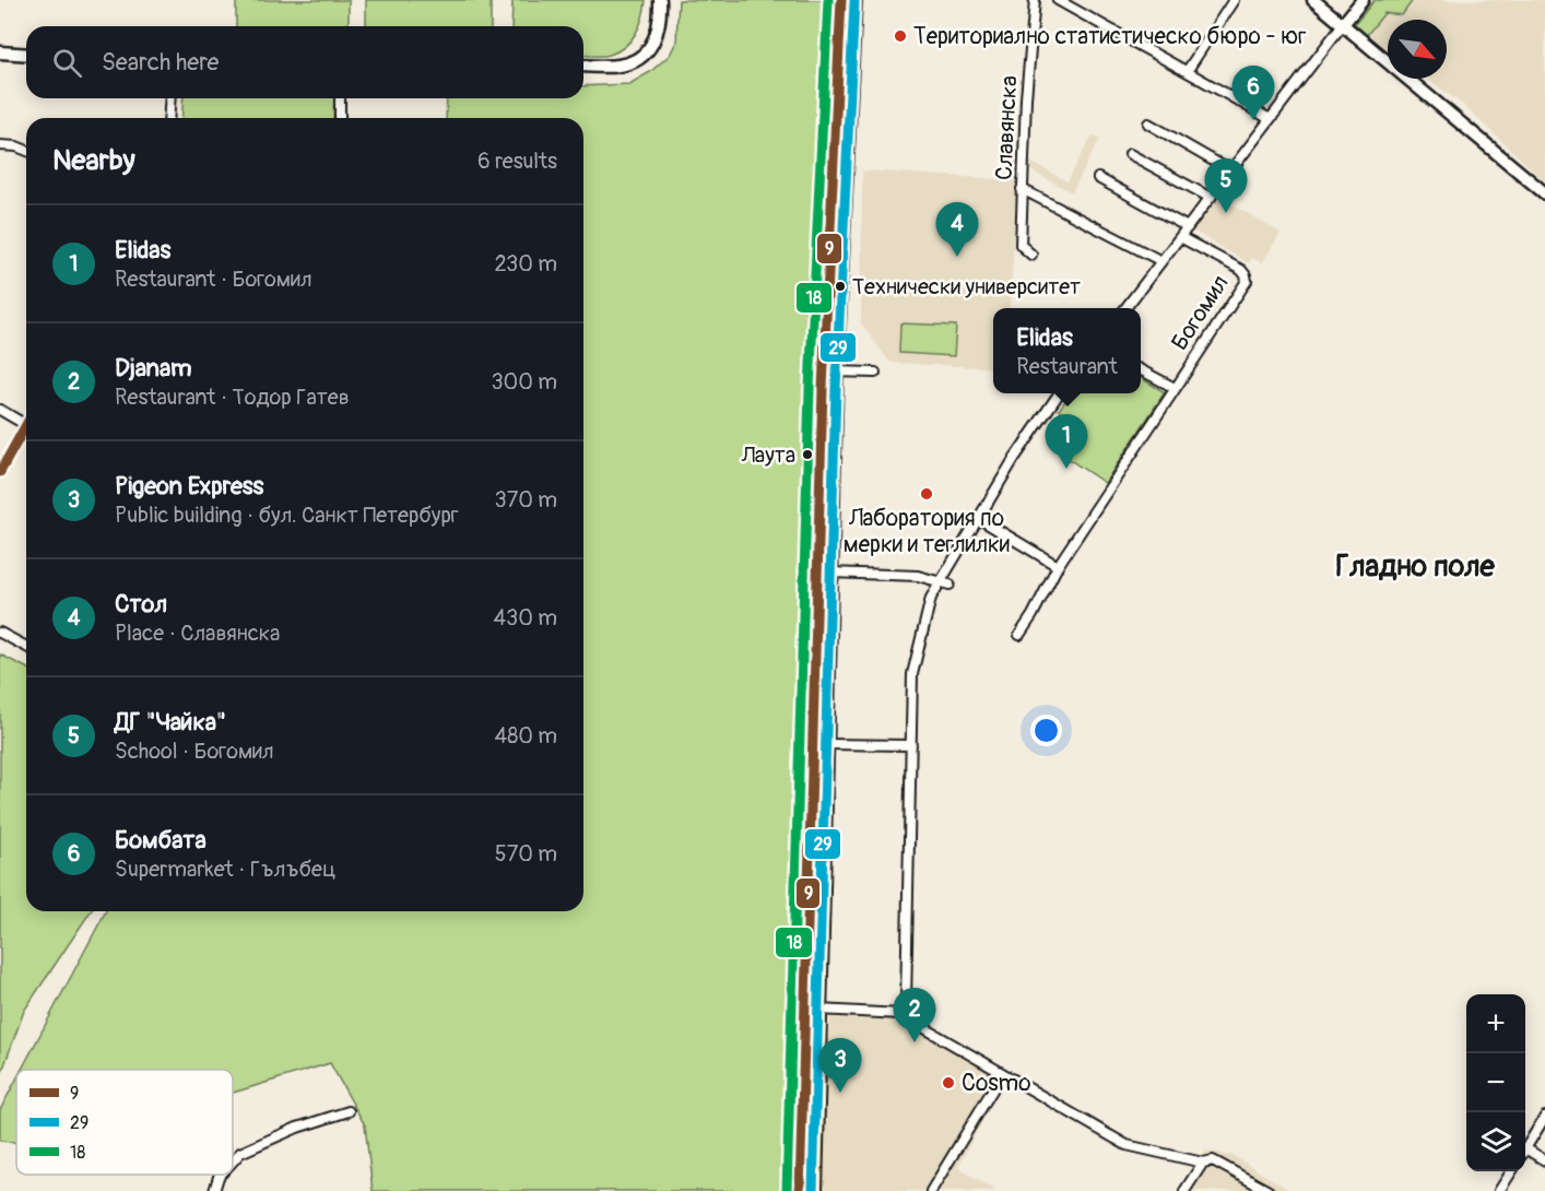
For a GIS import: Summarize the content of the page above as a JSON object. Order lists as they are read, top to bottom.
{
  "streets": {
    "street": ["Славянска", "Богомил"]
  },
  "districts": ["Гладно поле"],
  "places": [
    "Териториално статистическо бюро - юг",
    "Технически университет",
    "Лаута",
    "Лаборатория по мерки и теглилки",
    "Cosmo"
  ],
  "lines": ["transit line 9", "transit line 18", "transit line 29"],
  "legend": ["9", "29", "18"],
  "north": "bottom right",
  "page": {
    "search": "Search here",
    "pins": [
      "6",
      "5",
      "4",
      "1",
      "2",
      "3"
    ],
    "heading": ["Nearby", "6 results"],
    "list": [
      {
        "mark": "1",
        "name": "Elidas",
        "note": "Restaurant · Богомил",
        "value": "230 m"
      },
      {
        "mark": "2",
        "name": "Djanam",
        "note": "Restaurant · Тодор Гатев",
        "value": "300 m"
      },
      {
        "mark": "3",
        "name": "Pigeon Express",
        "note": "Public building · бул. Санкт Петербург",
        "value": "370 m"
      },
      {
        "mark": "4",
        "name": "Стол",
        "note": "Place · Славянска",
        "value": "430 m"
      },
      {
        "mark": "5",
        "name": "ДГ \"Чайка\"",
        "note": "School · Богомил",
        "value": "480 m"
      },
      {
        "mark": "6",
        "name": "Бомбата",
        "note": "Supermarket · Гълъбец",
        "value": "570 m"
      }
    ],
    "popup": ["Elidas", "Restaurant"],
    "map_buttons": ["+", "−"]
  }
}
